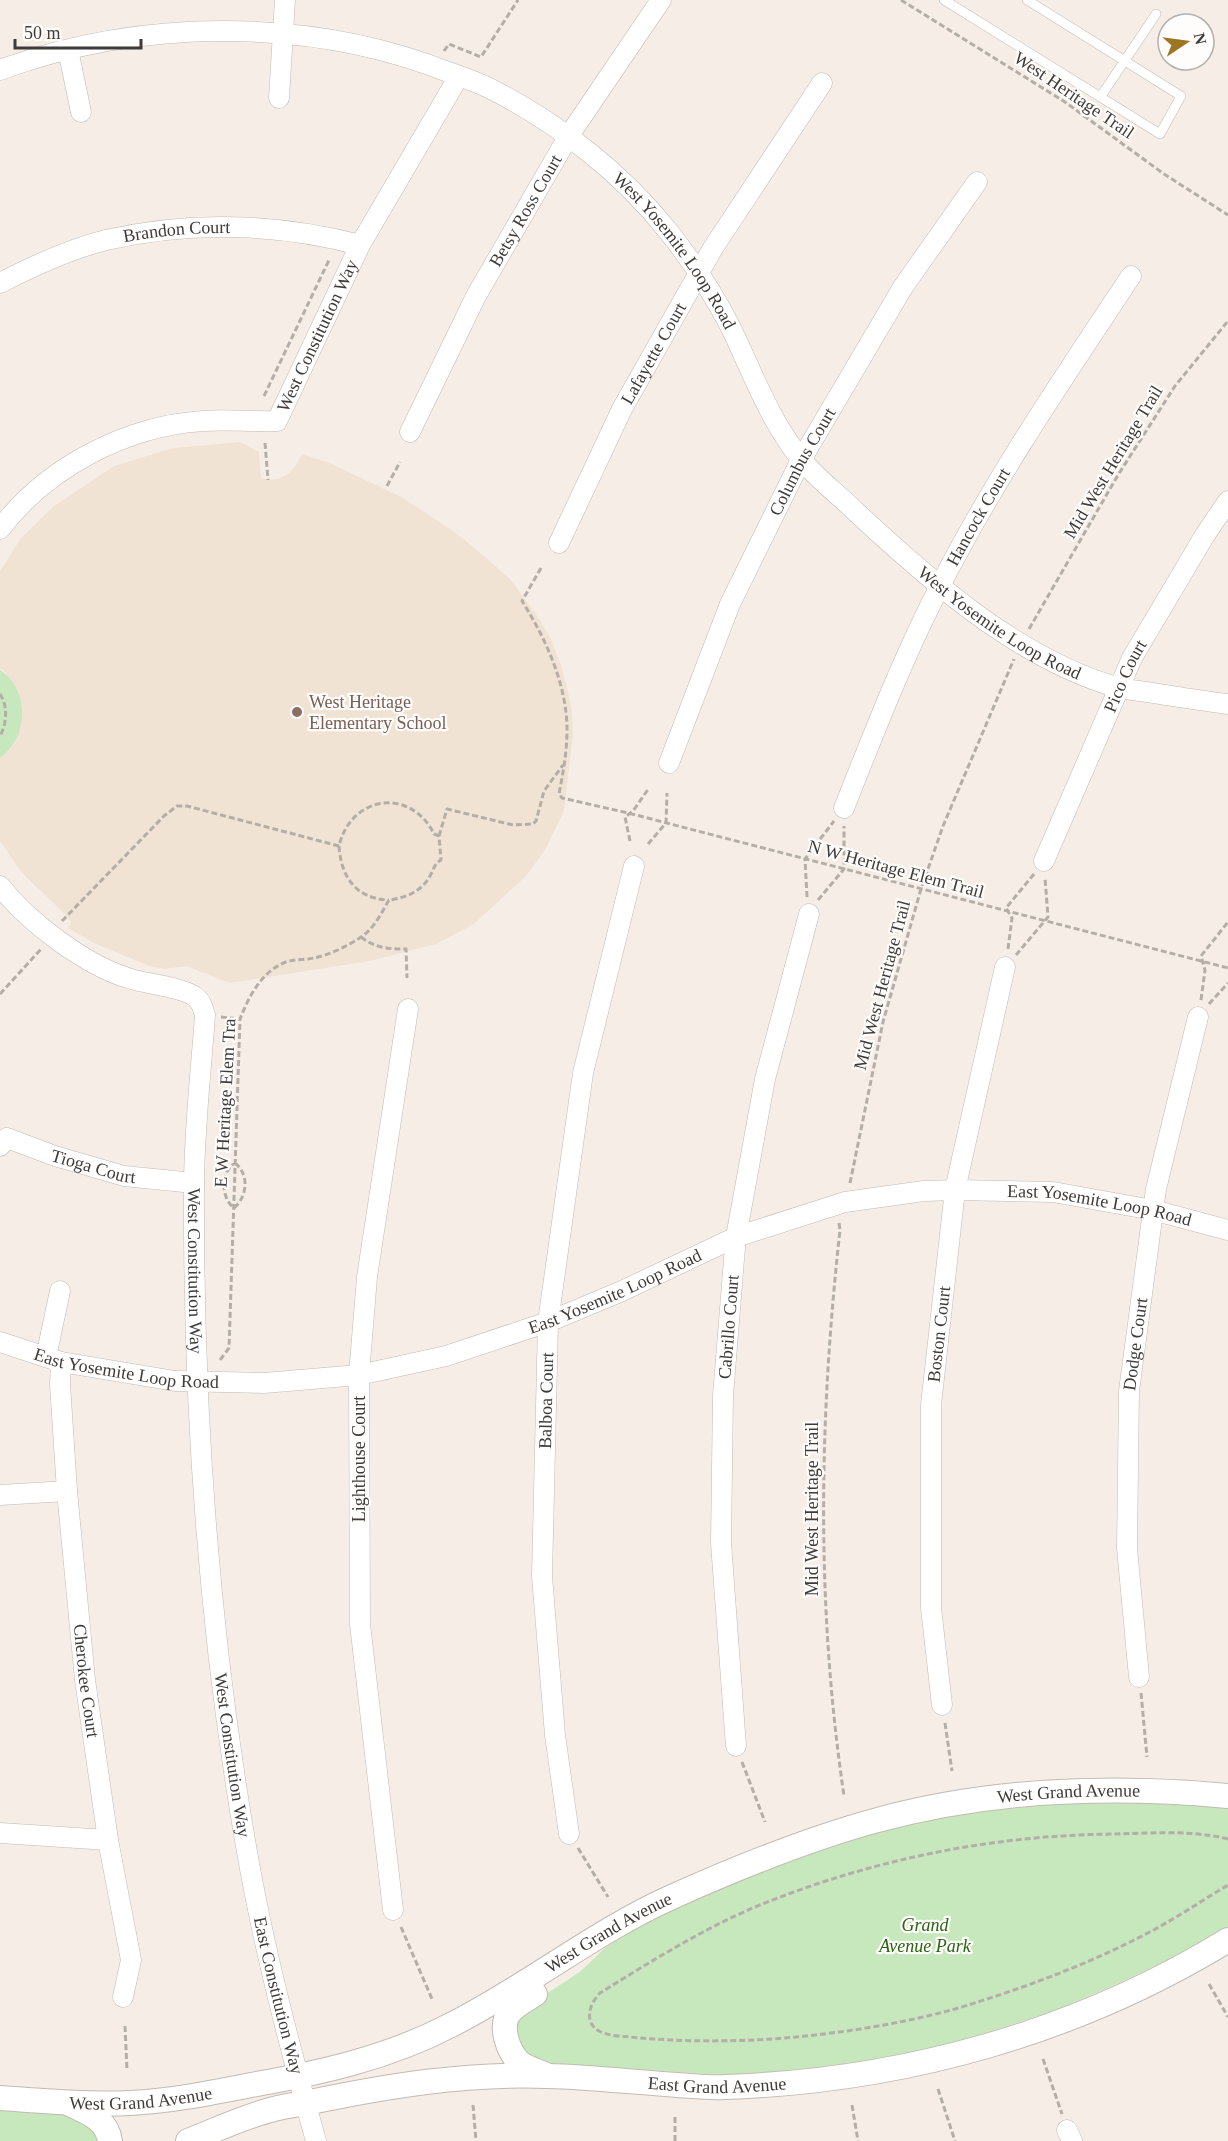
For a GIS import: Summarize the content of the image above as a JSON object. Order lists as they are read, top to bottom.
{
  "streets": {
    "street": [
      "Betsy Ross Court",
      "Brandon Court",
      "West Yosemite Loop Road",
      "West Constitution Way",
      "Lafayette Court",
      "Columbus Court",
      "Hancock Court",
      "Pico Court",
      "Tioga Court",
      "East Yosemite Loop Road",
      "Cabrillo Court",
      "Boston Court",
      "Dodge Court",
      "Balboa Court",
      "Lighthouse Court",
      "Cherokee Court",
      "West Grand Avenue",
      "East Constitution Way",
      "East Grand Avenue"
    ],
    "path": [
      "West Heritage Trail",
      "Mid West Heritage Trail",
      "N W Heritage Elem Trail",
      "E W Heritage Elem Tra"
    ]
  },
  "crossings": [
    ["Betsy Ross Court", "West Yosemite Loop Road"],
    ["Brandon Court", "West Constitution Way"],
    ["West Yosemite Loop Road", "West Constitution Way"],
    ["West Yosemite Loop Road", "Lafayette Court"],
    ["West Yosemite Loop Road", "Columbus Court"],
    ["West Yosemite Loop Road", "Hancock Court"],
    ["West Yosemite Loop Road", "Pico Court"],
    ["West Constitution Way", "Tioga Court"],
    ["West Constitution Way", "East Yosemite Loop Road"],
    ["West Constitution Way", "East Constitution Way"],
    ["Mid West Heritage Trail", "N W Heritage Elem Trail"],
    ["East Yosemite Loop Road", "Cabrillo Court"],
    ["East Yosemite Loop Road", "Boston Court"],
    ["East Yosemite Loop Road", "Dodge Court"],
    ["East Yosemite Loop Road", "Balboa Court"],
    ["East Yosemite Loop Road", "Lighthouse Court"],
    ["East Yosemite Loop Road", "Cherokee Court"],
    ["West Grand Avenue", "East Constitution Way"],
    ["East Constitution Way", "East Grand Avenue"]
  ],
  "parks": ["Grand Avenue Park"],
  "places": ["West Heritage Elementary School"],
  "scale_bar": "50 m",
  "north": "right"
}
